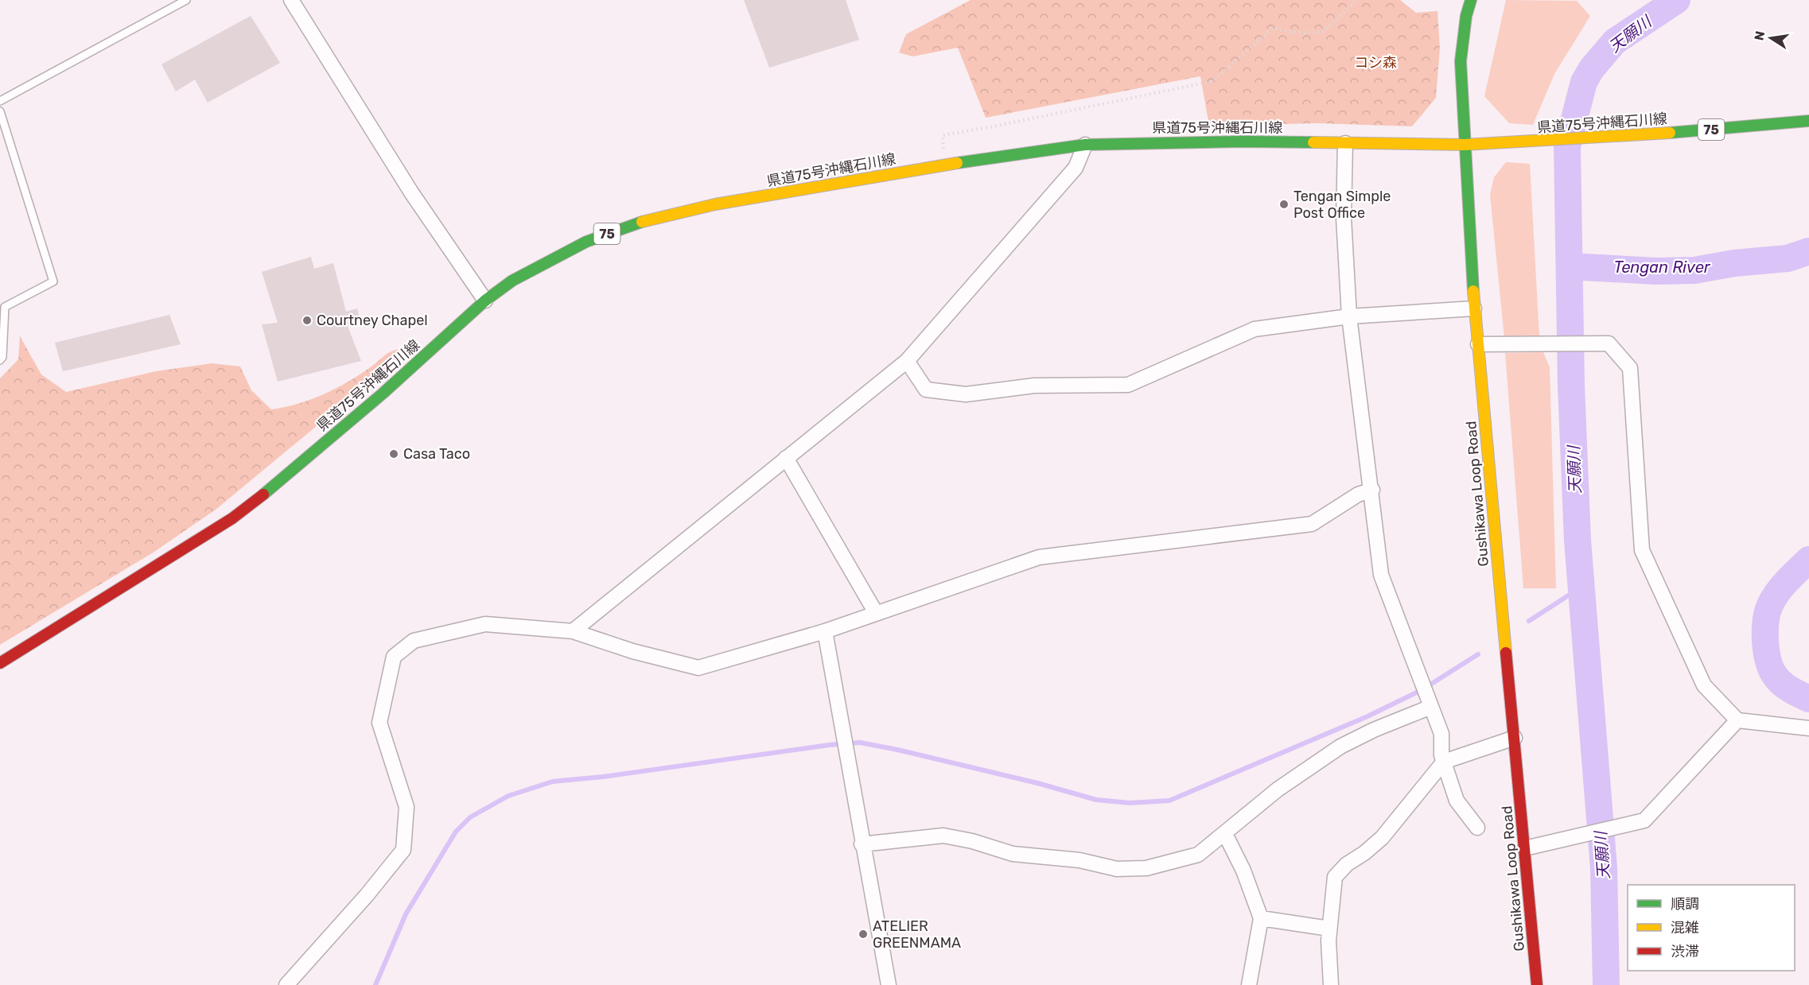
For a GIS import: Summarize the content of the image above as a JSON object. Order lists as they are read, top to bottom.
{
  "streets": {
    "main road": ["県道75号沖縄石川線", "75", "Gushikawa Loop Road"]
  },
  "crossings": [
    ["県道75号沖縄石川線", "Gushikawa Loop Road"]
  ],
  "water": ["天願川", "Tengan River"],
  "parks": ["コシ森"],
  "places": [
    "Tengan Simple Post Office",
    "Courtney Chapel",
    "Casa Taco",
    "ATELIER GREENMAMA"
  ],
  "legend": ["順調", "混雑", "渋滞"],
  "north": "left"
}
